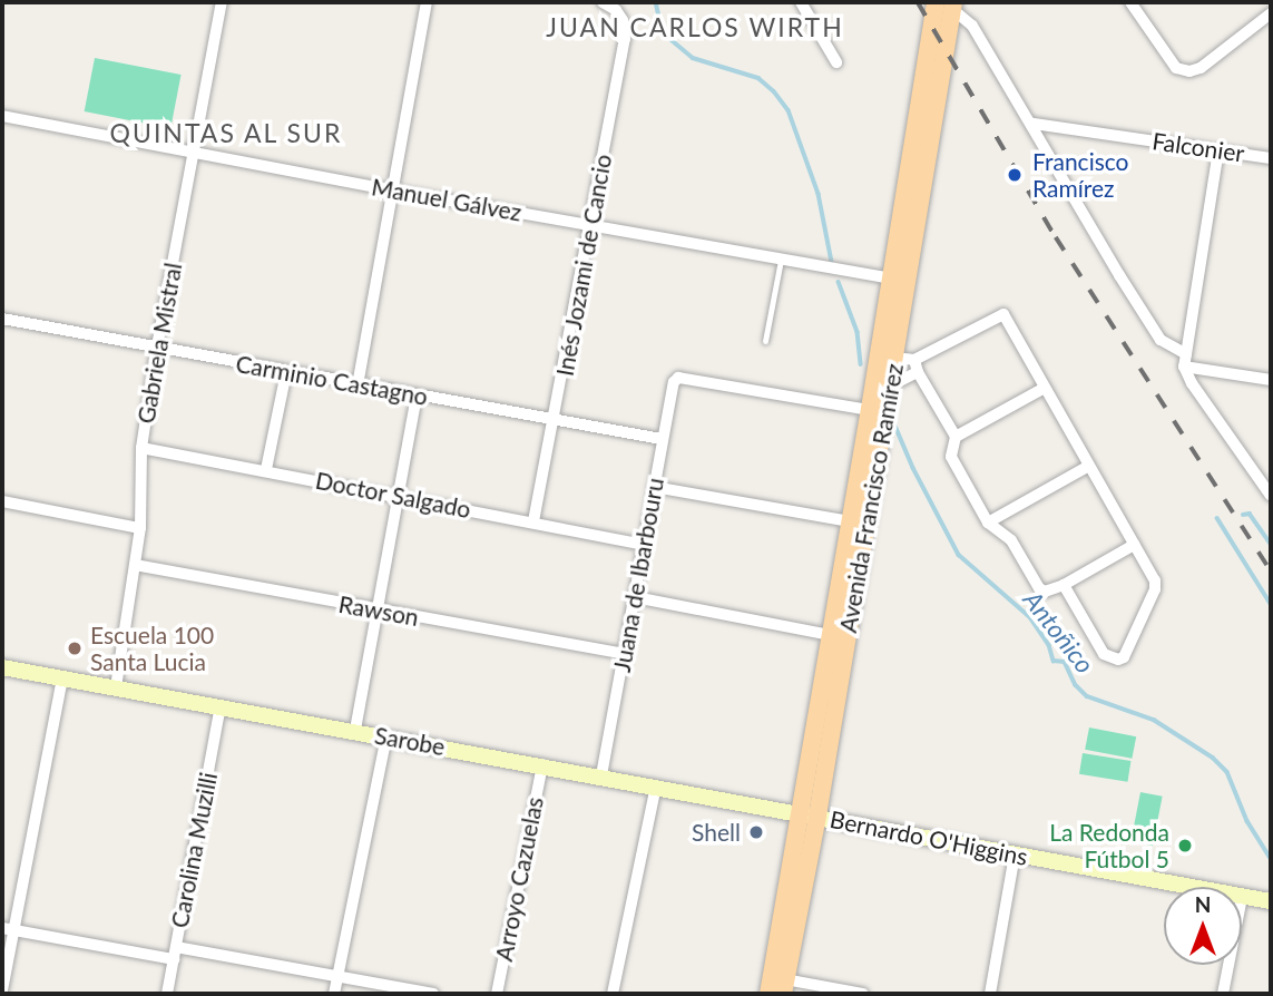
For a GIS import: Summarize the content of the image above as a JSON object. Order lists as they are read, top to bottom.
{
  "streets": {
    "main road": ["Avenida Francisco Ramírez"],
    "street": [
      "Falconier",
      "Manuel Gálvez",
      "Inés Jozami de Cancio",
      "Gabriela Mistral",
      "Carminio Castagno",
      "Doctor Salgado",
      "Juana de Ibarbouru",
      "Rawson",
      "Sarobe",
      "Bernardo O'Higgins",
      "Carolina Muzilli",
      "Arroyo Cazuelas"
    ]
  },
  "crossings": [
    ["Manuel Gálvez", "Inés Jozami de Cancio"],
    ["Manuel Gálvez", "Gabriela Mistral"],
    ["Manuel Gálvez", "Avenida Francisco Ramírez"],
    ["Inés Jozami de Cancio", "Carminio Castagno"],
    ["Inés Jozami de Cancio", "Doctor Salgado"],
    ["Gabriela Mistral", "Carminio Castagno"],
    ["Gabriela Mistral", "Doctor Salgado"],
    ["Gabriela Mistral", "Rawson"],
    ["Gabriela Mistral", "Sarobe"],
    ["Carminio Castagno", "Juana de Ibarbouru"],
    ["Doctor Salgado", "Juana de Ibarbouru"],
    ["Avenida Francisco Ramírez", "Juana de Ibarbouru"],
    ["Avenida Francisco Ramírez", "Sarobe"],
    ["Avenida Francisco Ramírez", "Bernardo O'Higgins"],
    ["Juana de Ibarbouru", "Rawson"],
    ["Juana de Ibarbouru", "Sarobe"],
    ["Sarobe", "Bernardo O'Higgins"],
    ["Sarobe", "Carolina Muzilli"],
    ["Sarobe", "Arroyo Cazuelas"]
  ],
  "districts": ["JUAN CARLOS WIRTH", "QUINTAS AL SUR"],
  "water": ["Antoñico"],
  "places": [
    "Francisco Ramírez",
    "Escuela 100 Santa Lucia",
    "Shell",
    "La Redonda Fútbol 5"
  ],
  "north": "top"
}
